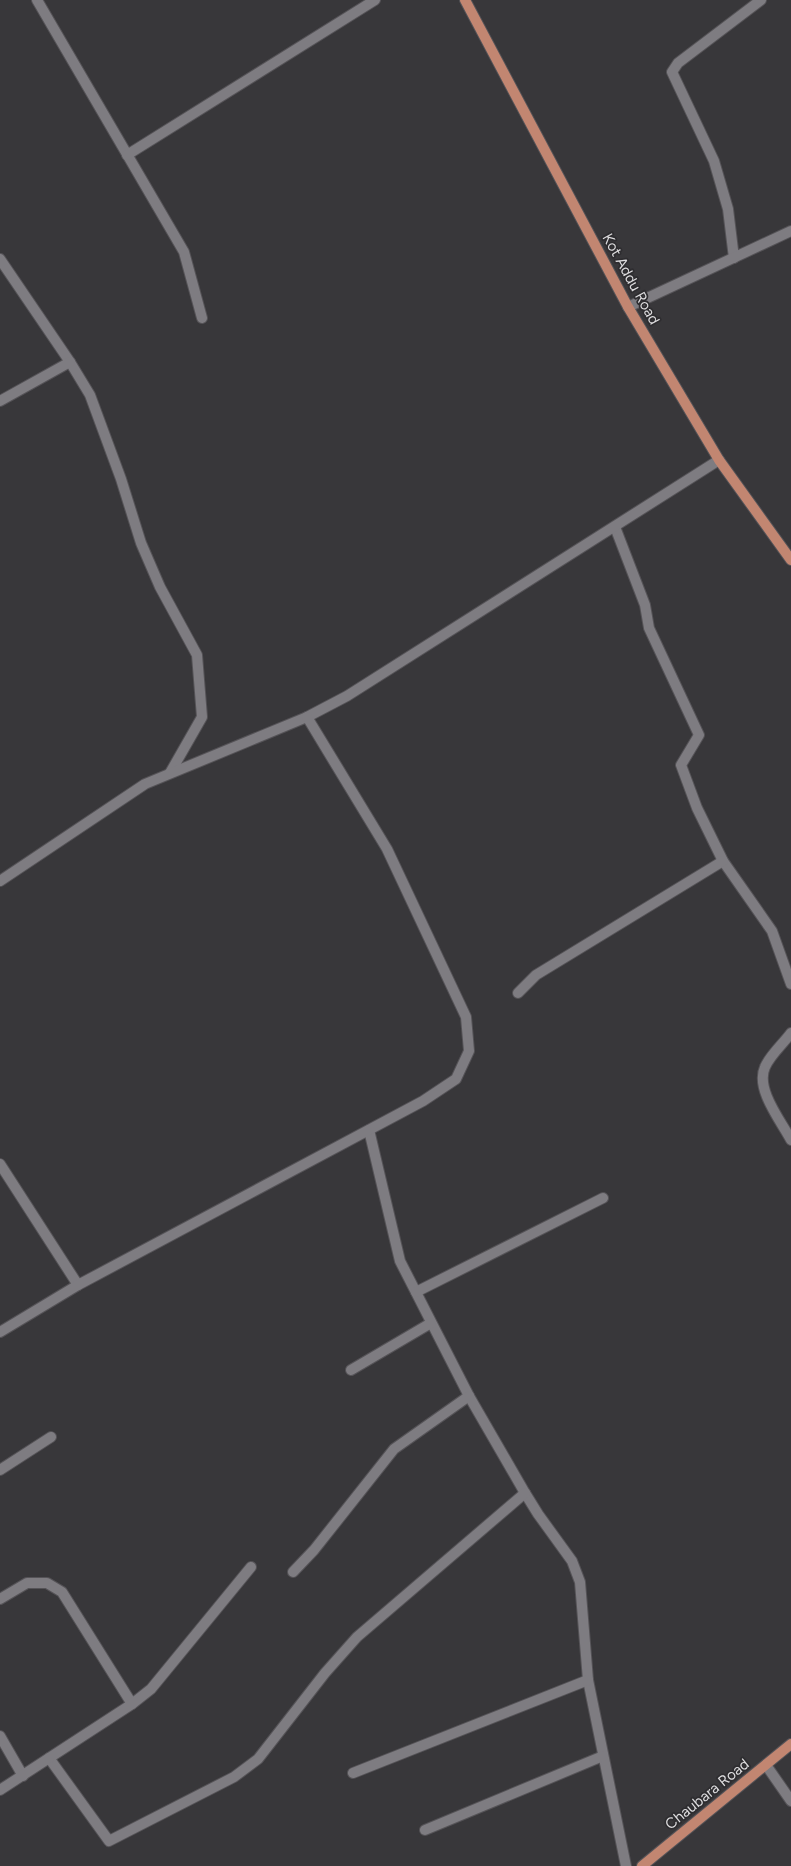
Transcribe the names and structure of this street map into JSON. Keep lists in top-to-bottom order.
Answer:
{
  "streets": {
    "main road": ["Kot Addu Road", "Chaubara Road"]
  }
}
